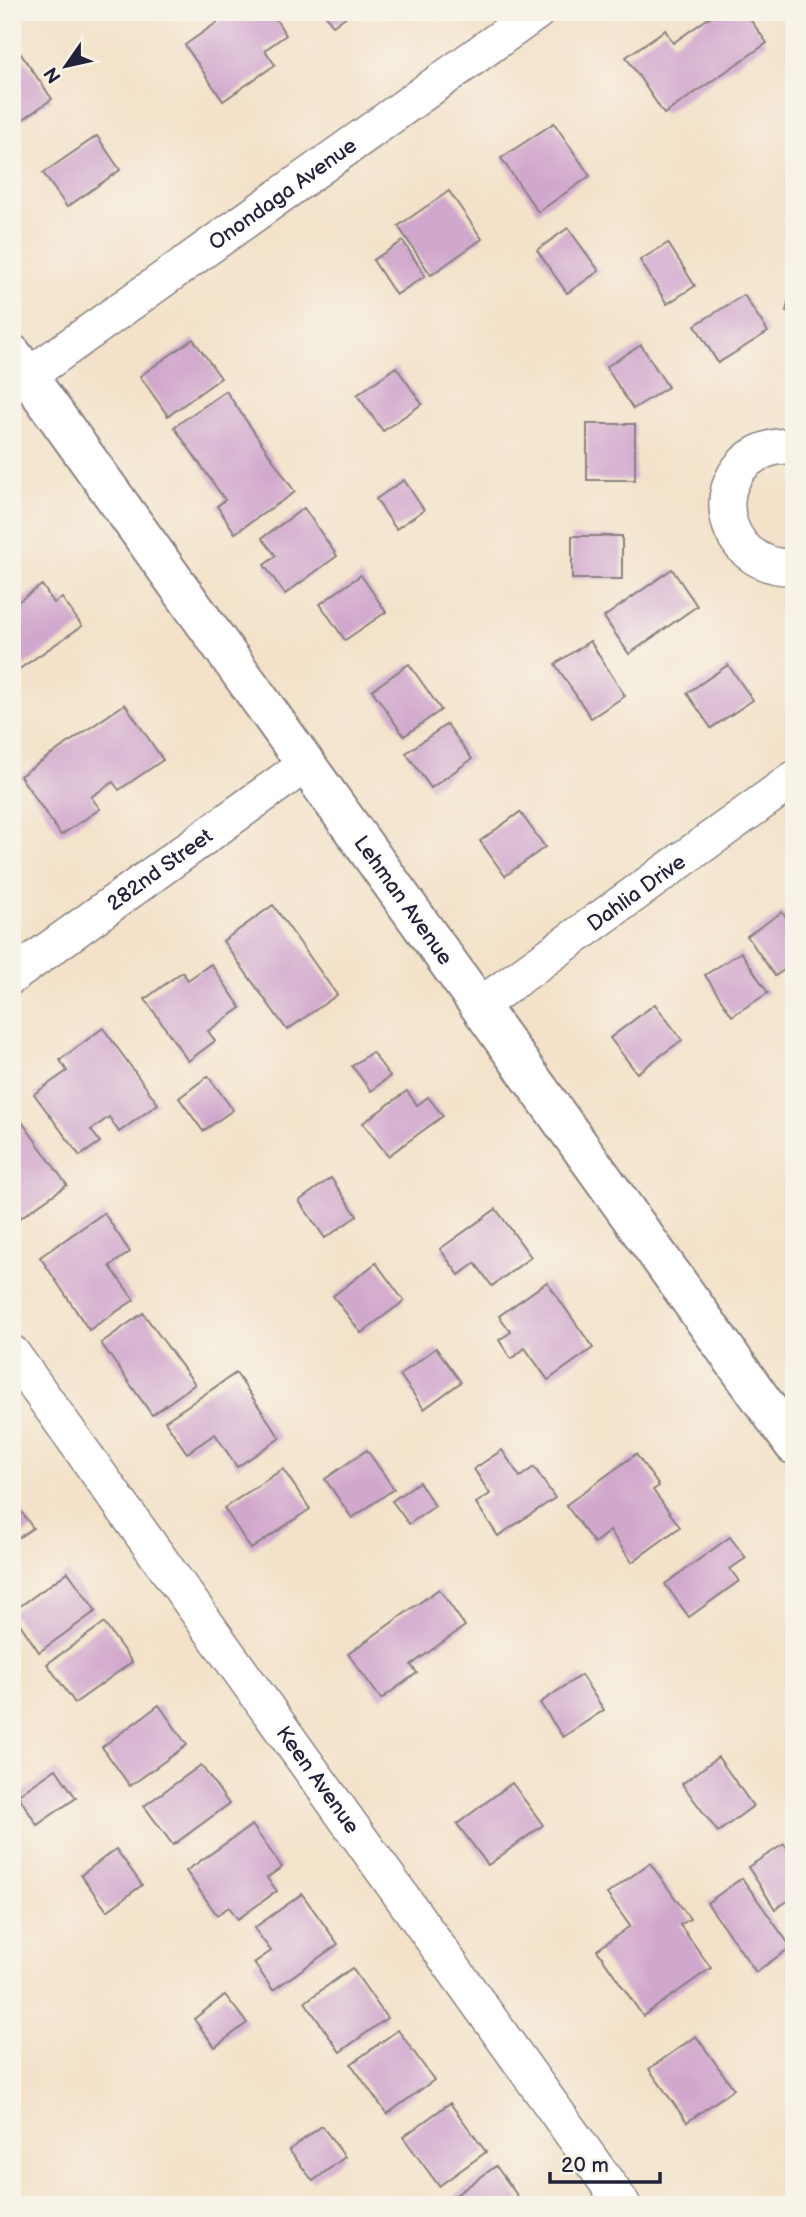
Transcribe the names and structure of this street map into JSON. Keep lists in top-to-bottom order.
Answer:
{
  "streets": {
    "street": [
      "Onondaga Avenue",
      "282nd Street",
      "Dahlia Drive",
      "Lehman Avenue",
      "Keen Avenue"
    ]
  },
  "crossings": [
    ["Onondaga Avenue", "Lehman Avenue"],
    ["282nd Street", "Lehman Avenue"],
    ["Dahlia Drive", "Lehman Avenue"]
  ],
  "scale_bar": "20 m",
  "north": "bottom left"
}
